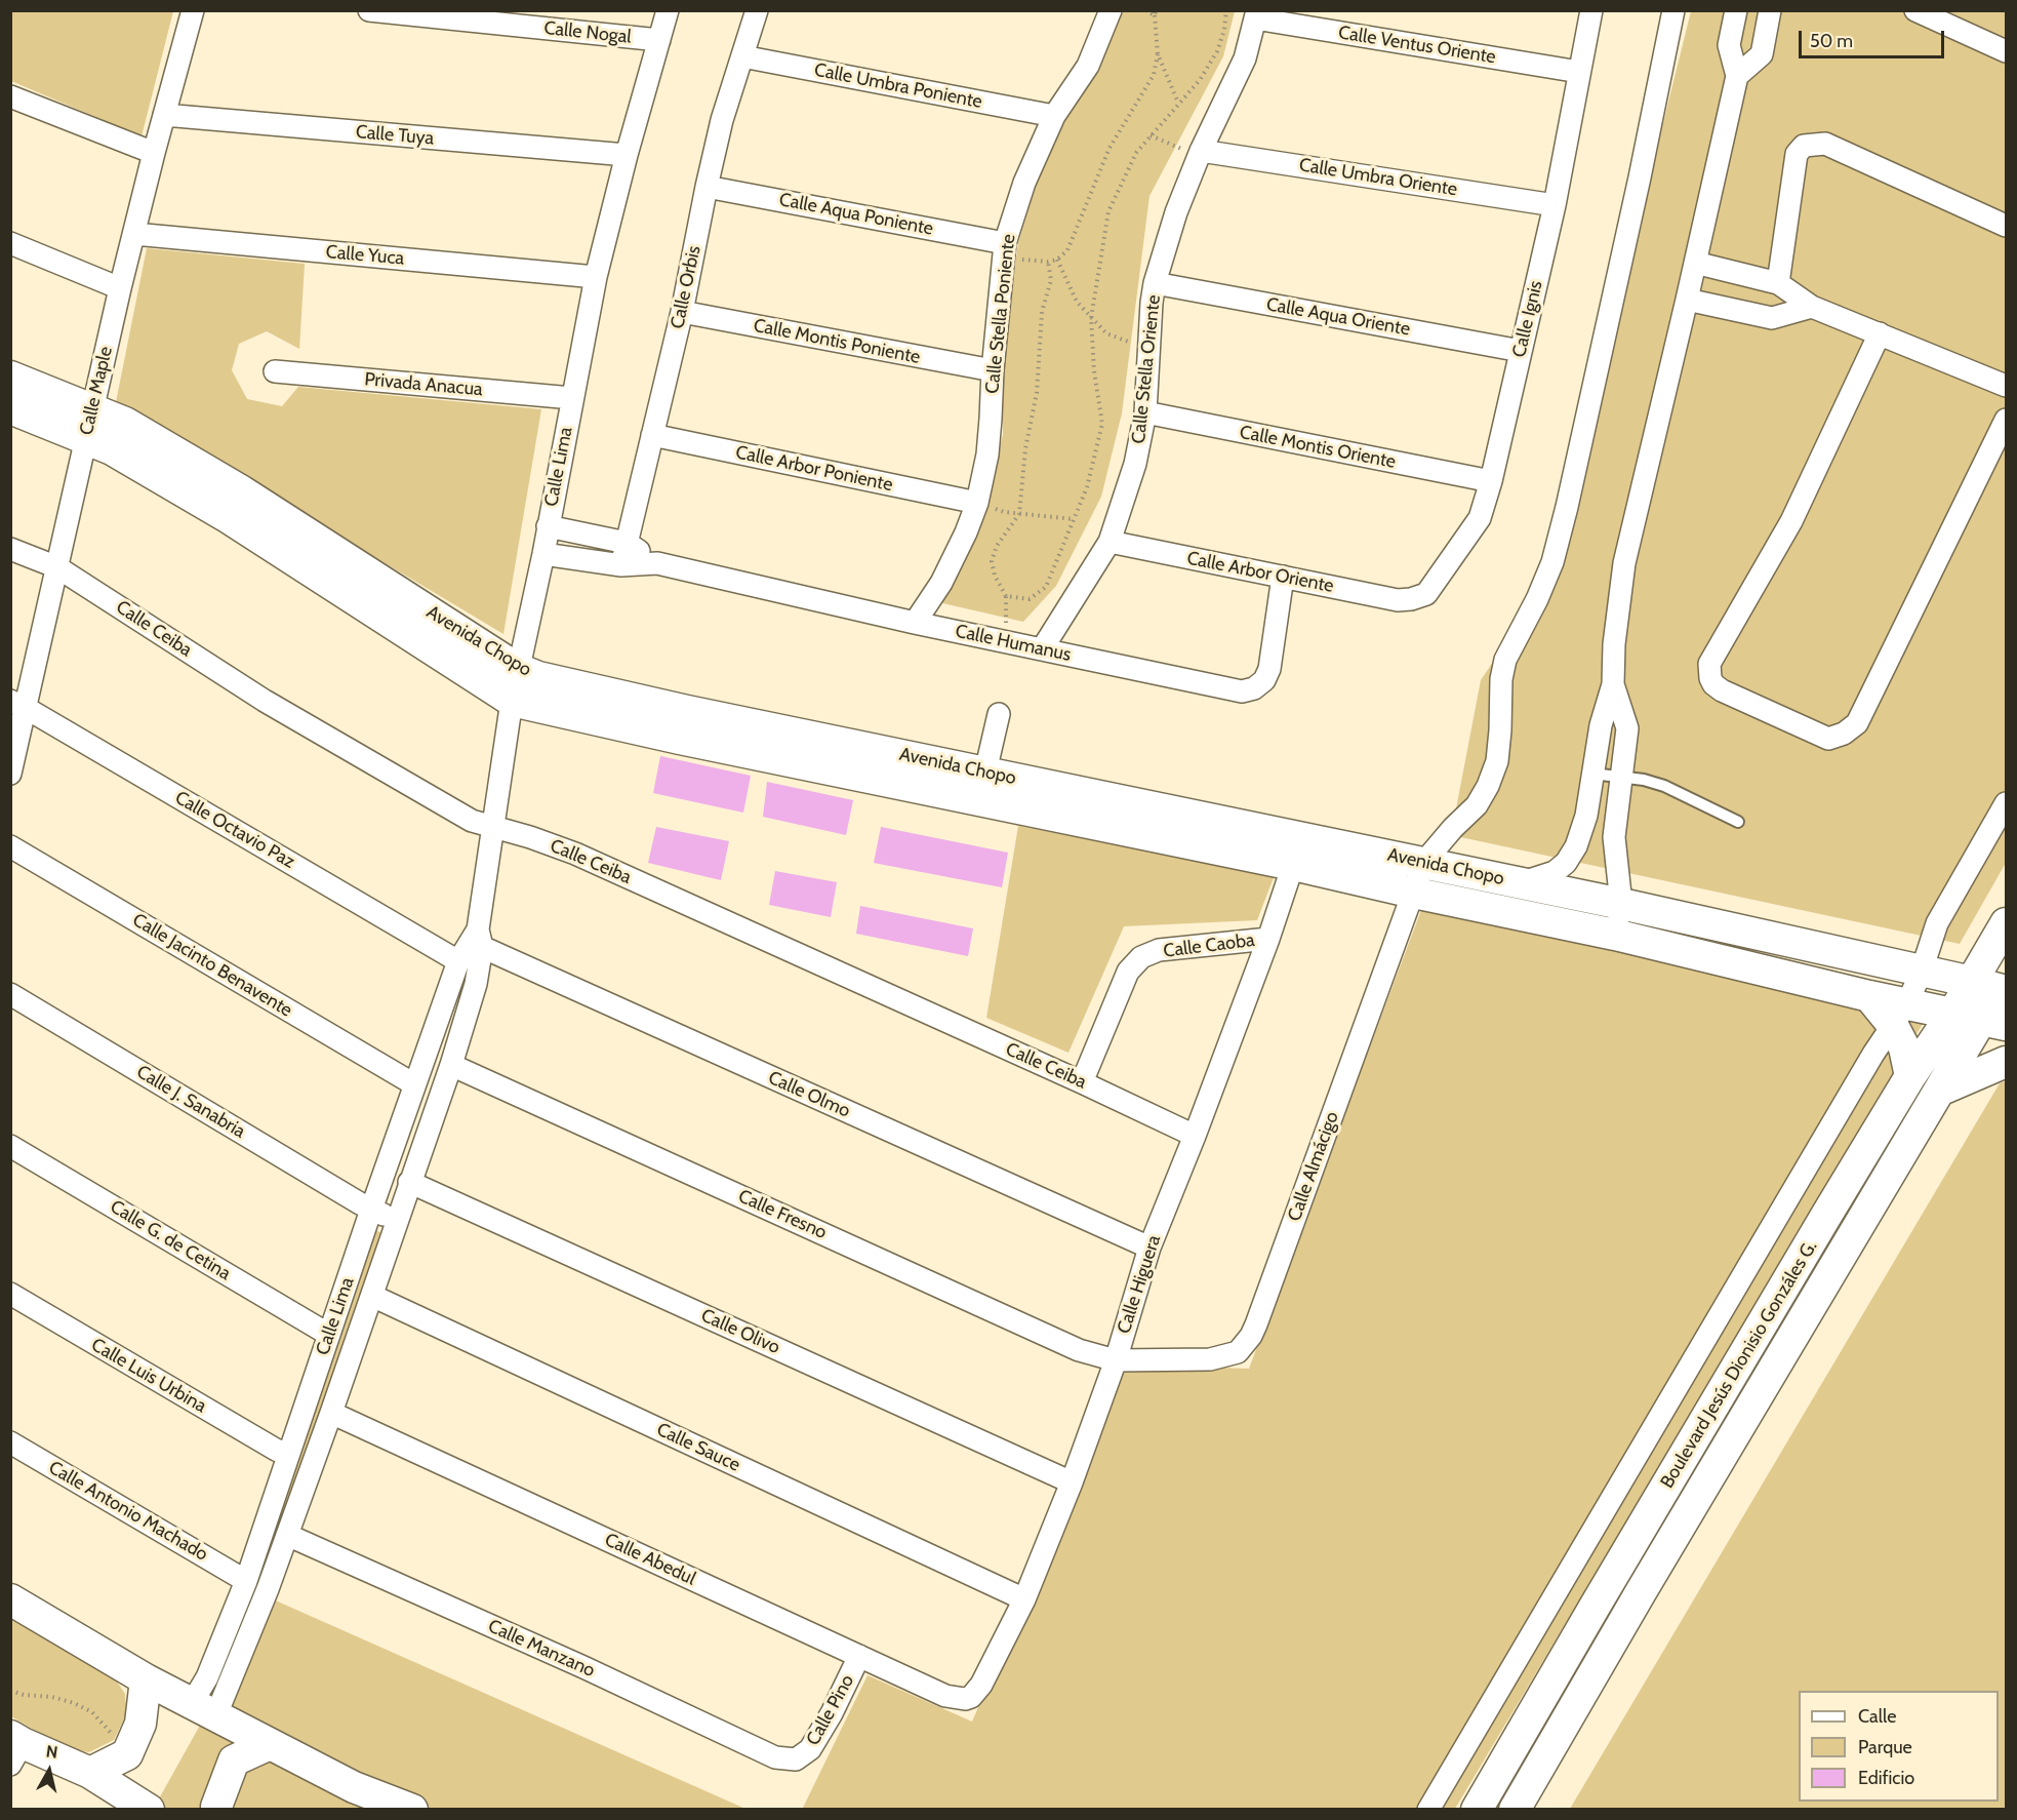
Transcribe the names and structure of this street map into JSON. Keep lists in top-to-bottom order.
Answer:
{
  "streets": {
    "street": [
      "Calle Nogal",
      "Calle Ventus Oriente",
      "Calle Umbra Poniente",
      "Calle Tuya",
      "Calle Umbra Oriente",
      "Calle Aqua Poniente",
      "Calle Yuca",
      "Calle Orbis",
      "Calle Stella Poniente",
      "Calle Aqua Oriente",
      "Calle Ignis",
      "Calle Montis Poniente",
      "Calle Stella Oriente",
      "Privada Anacua",
      "Calle Maple",
      "Calle Montis Oriente",
      "Calle Lima",
      "Calle Arbor Poniente",
      "Calle Arbor Oriente",
      "Calle Ceiba",
      "Avenida Chopo",
      "Calle Humanus",
      "Calle Octavio Paz",
      "Calle Caoba",
      "Calle Jacinto Benavente",
      "Calle Olmo",
      "Calle J. Sanabria",
      "Calle Almácigo",
      "Calle Fresno",
      "Calle G. de Cetina",
      "Calle Higuera",
      "Calle Olivo",
      "Boulevard Jesús Dionisio Gonzáles G.",
      "Calle Luis Urbina",
      "Calle Sauce",
      "Calle Antonio Machado",
      "Calle Abedul",
      "Calle Manzano",
      "Calle Pino"
    ]
  },
  "crossings": [
    ["Calle Nogal", "Calle Lima"],
    ["Calle Ventus Oriente", "Calle Ignis"],
    ["Calle Ventus Oriente", "Calle Stella Oriente"],
    ["Calle Umbra Poniente", "Calle Orbis"],
    ["Calle Umbra Poniente", "Calle Stella Poniente"],
    ["Calle Tuya", "Calle Maple"],
    ["Calle Tuya", "Calle Lima"],
    ["Calle Umbra Oriente", "Calle Ignis"],
    ["Calle Umbra Oriente", "Calle Stella Oriente"],
    ["Calle Aqua Poniente", "Calle Orbis"],
    ["Calle Aqua Poniente", "Calle Stella Poniente"],
    ["Calle Yuca", "Calle Maple"],
    ["Calle Yuca", "Calle Lima"],
    ["Calle Orbis", "Calle Montis Poniente"],
    ["Calle Orbis", "Calle Arbor Poniente"],
    ["Calle Orbis", "Calle Humanus"],
    ["Calle Stella Poniente", "Calle Montis Poniente"],
    ["Calle Stella Poniente", "Calle Arbor Poniente"],
    ["Calle Stella Poniente", "Calle Humanus"],
    ["Calle Aqua Oriente", "Calle Ignis"],
    ["Calle Aqua Oriente", "Calle Stella Oriente"],
    ["Calle Ignis", "Calle Montis Oriente"],
    ["Calle Ignis", "Calle Arbor Oriente"],
    ["Calle Stella Oriente", "Calle Montis Oriente"],
    ["Calle Stella Oriente", "Calle Arbor Oriente"],
    ["Calle Stella Oriente", "Calle Humanus"],
    ["Privada Anacua", "Calle Lima"],
    ["Calle Maple", "Calle Ceiba"],
    ["Calle Maple", "Avenida Chopo"],
    ["Calle Maple", "Calle Octavio Paz"],
    ["Calle Lima", "Calle Ceiba"],
    ["Calle Lima", "Avenida Chopo"],
    ["Calle Lima", "Calle Humanus"],
    ["Calle Lima", "Calle Octavio Paz"],
    ["Calle Lima", "Calle Jacinto Benavente"],
    ["Calle Lima", "Calle Olmo"],
    ["Calle Lima", "Calle J. Sanabria"],
    ["Calle Lima", "Calle Fresno"],
    ["Calle Lima", "Calle G. de Cetina"],
    ["Calle Lima", "Calle Olivo"],
    ["Calle Lima", "Calle Luis Urbina"],
    ["Calle Lima", "Calle Sauce"],
    ["Calle Lima", "Calle Antonio Machado"],
    ["Calle Lima", "Calle Abedul"],
    ["Calle Lima", "Calle Manzano"],
    ["Calle Arbor Oriente", "Calle Humanus"],
    ["Calle Ceiba", "Calle Caoba"],
    ["Calle Ceiba", "Calle Higuera"],
    ["Avenida Chopo", "Calle Almácigo"],
    ["Avenida Chopo", "Calle Higuera"],
    ["Avenida Chopo", "Boulevard Jesús Dionisio Gonzáles G."],
    ["Calle Octavio Paz", "Calle Olmo"],
    ["Calle Caoba", "Calle Higuera"],
    ["Calle Olmo", "Calle Higuera"],
    ["Calle Almácigo", "Calle Fresno"],
    ["Calle Almácigo", "Calle Higuera"],
    ["Calle Fresno", "Calle Higuera"],
    ["Calle Higuera", "Calle Olivo"],
    ["Calle Higuera", "Calle Sauce"],
    ["Calle Higuera", "Calle Abedul"],
    ["Calle Abedul", "Calle Pino"],
    ["Calle Manzano", "Calle Pino"]
  ],
  "legend": ["Calle", "Parque", "Edificio"],
  "scale_bar": "50 m",
  "north": "top"
}
